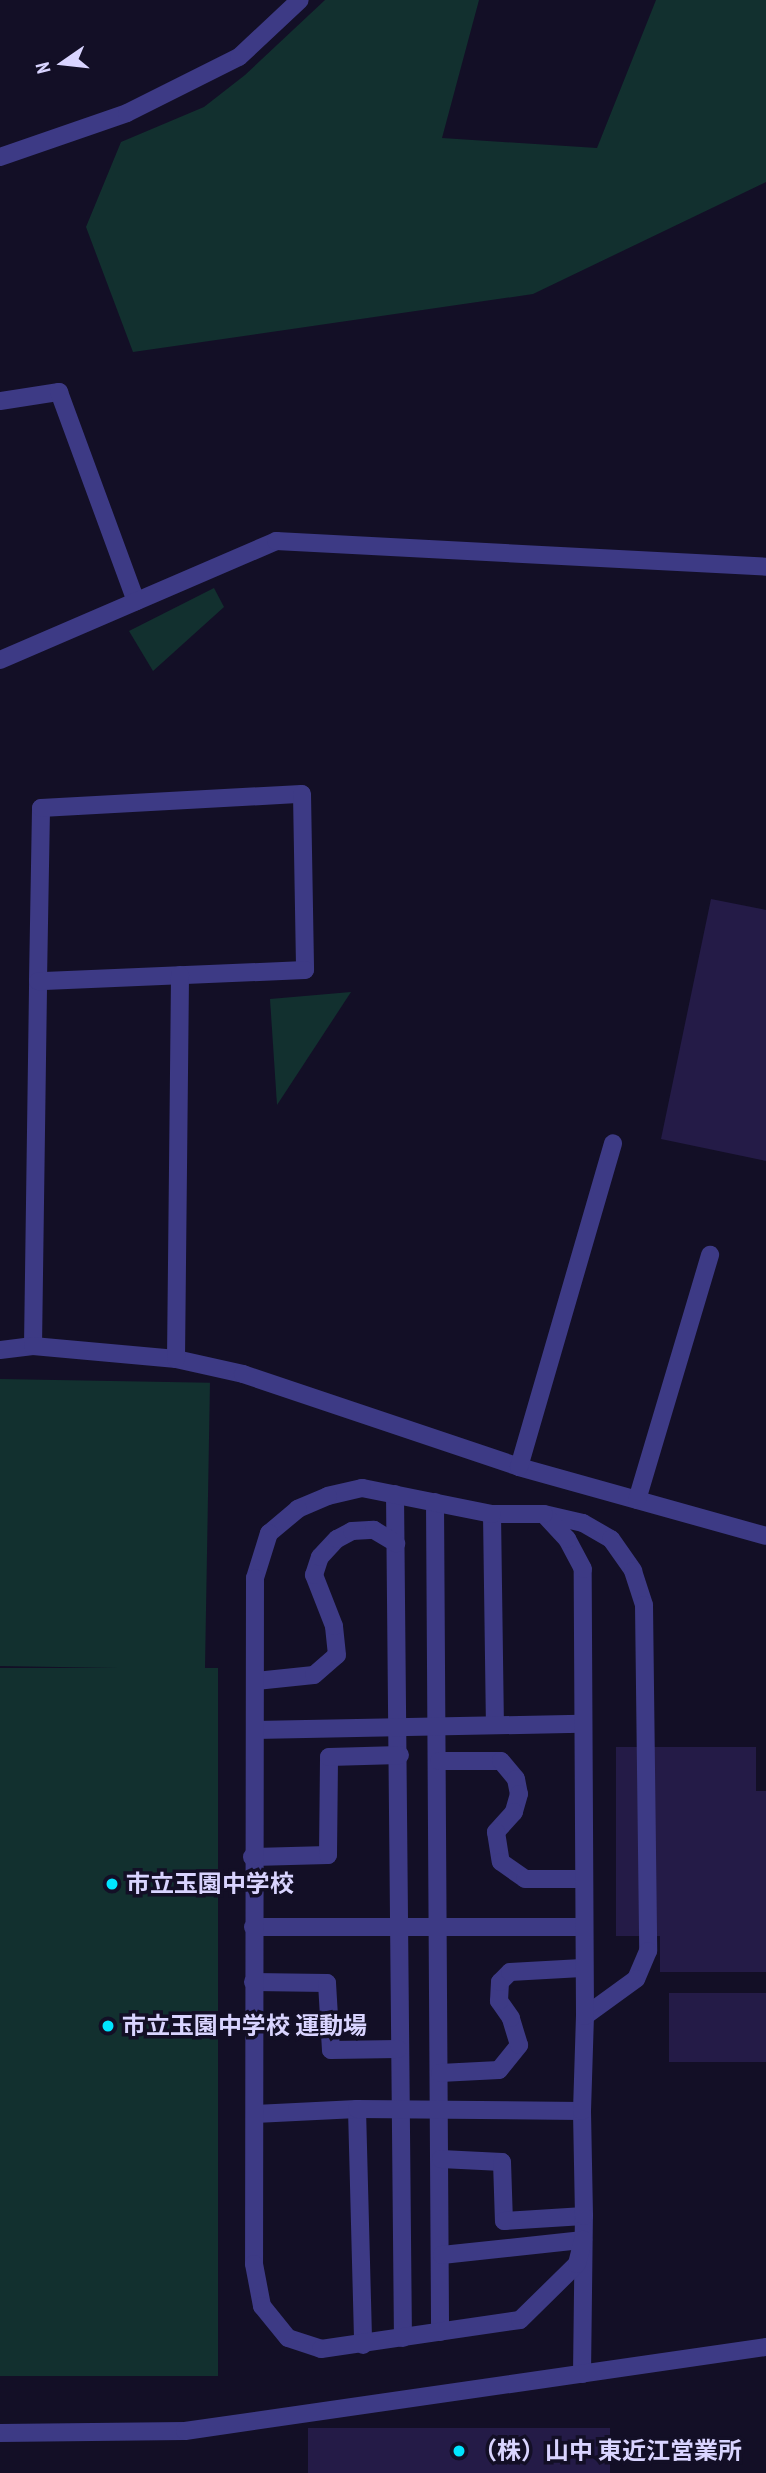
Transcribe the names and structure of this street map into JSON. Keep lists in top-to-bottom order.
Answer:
{
  "places": ["市立玉園中学校", "市立玉園中学校 運動場", "（株）山中 東近江営業所"],
  "north": "left"
}
